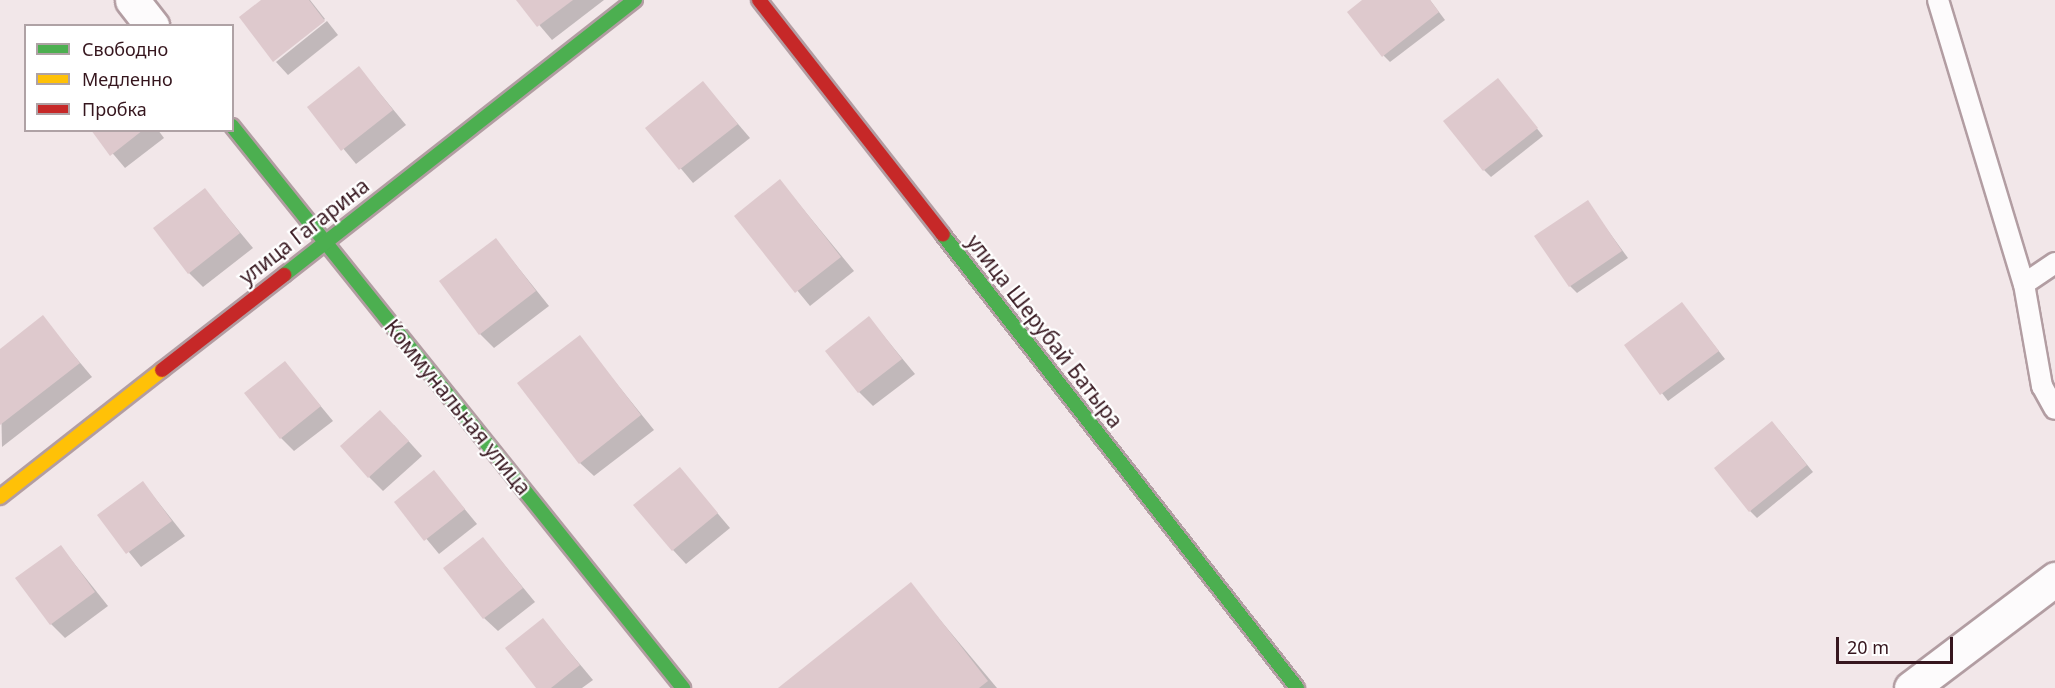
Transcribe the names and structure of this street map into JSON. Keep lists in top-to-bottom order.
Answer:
{
  "streets": {
    "street": ["улица Гагарина", "улица Шерубай Батыра", "Коммунальная улица"]
  },
  "crossings": [
    ["улица Гагарина", "Коммунальная улица"]
  ],
  "legend": ["Свободно", "Медленно", "Пробка"],
  "scale_bar": "20 m"
}
